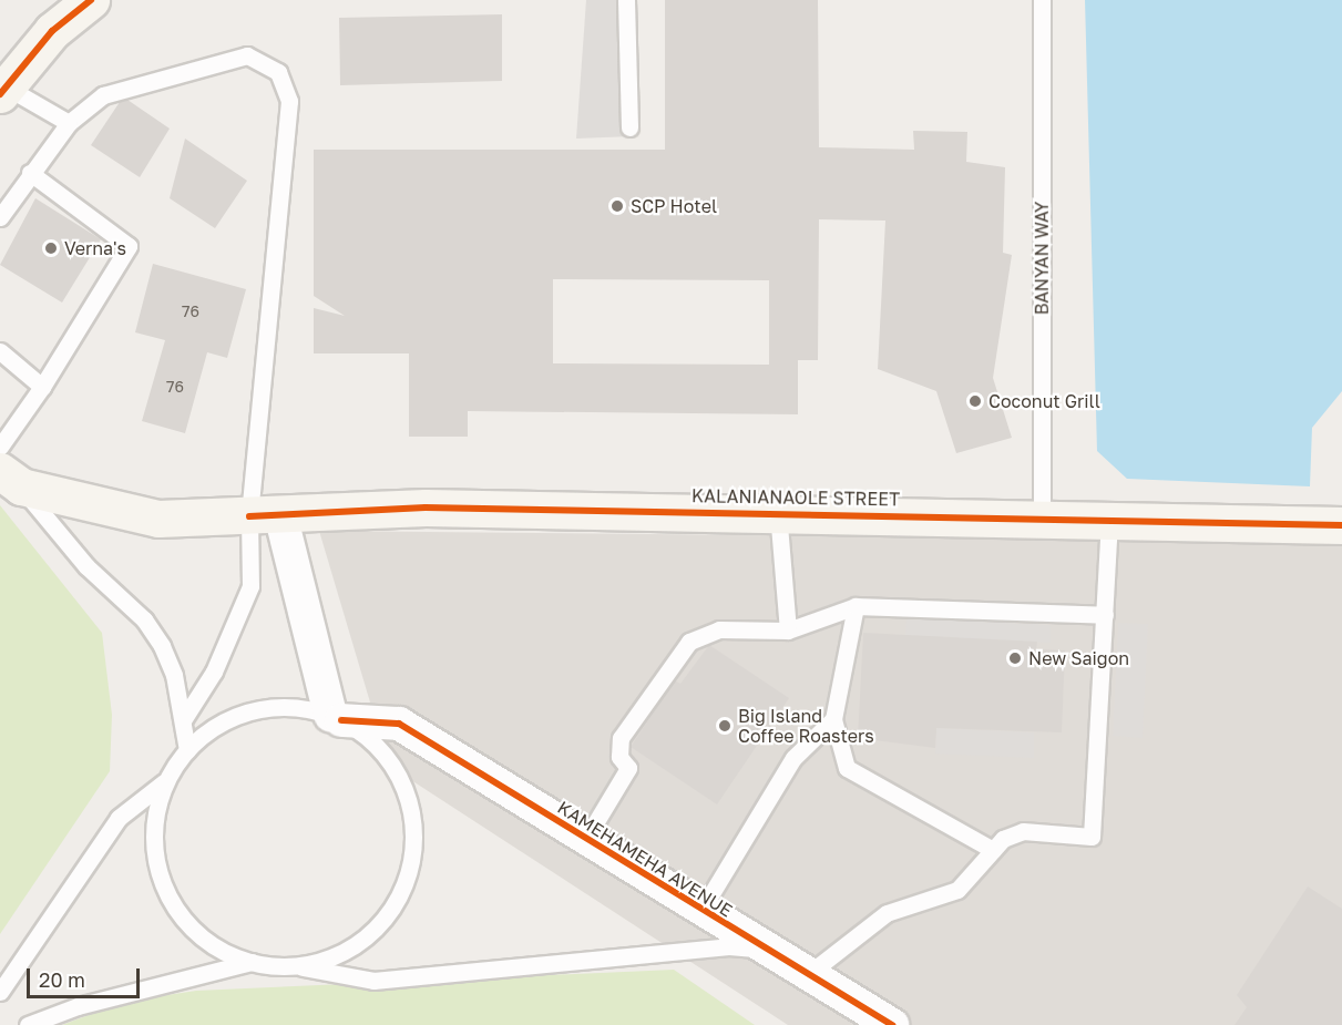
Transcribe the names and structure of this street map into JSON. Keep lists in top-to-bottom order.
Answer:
{
  "streets": {
    "main road": ["KALANIANAOLE STREET"],
    "street": ["KAMEHAMEHA AVENUE"],
    "lane": ["BANYAN WAY"]
  },
  "crossings": [
    ["BANYAN WAY", "KALANIANAOLE STREET"]
  ],
  "places": [
    "SCP Hotel",
    "Verna's",
    "Coconut Grill",
    "New Saigon",
    "Big Island Coffee Roasters"
  ],
  "house_numbers": ["76", "76"],
  "scale_bar": "20 m"
}
